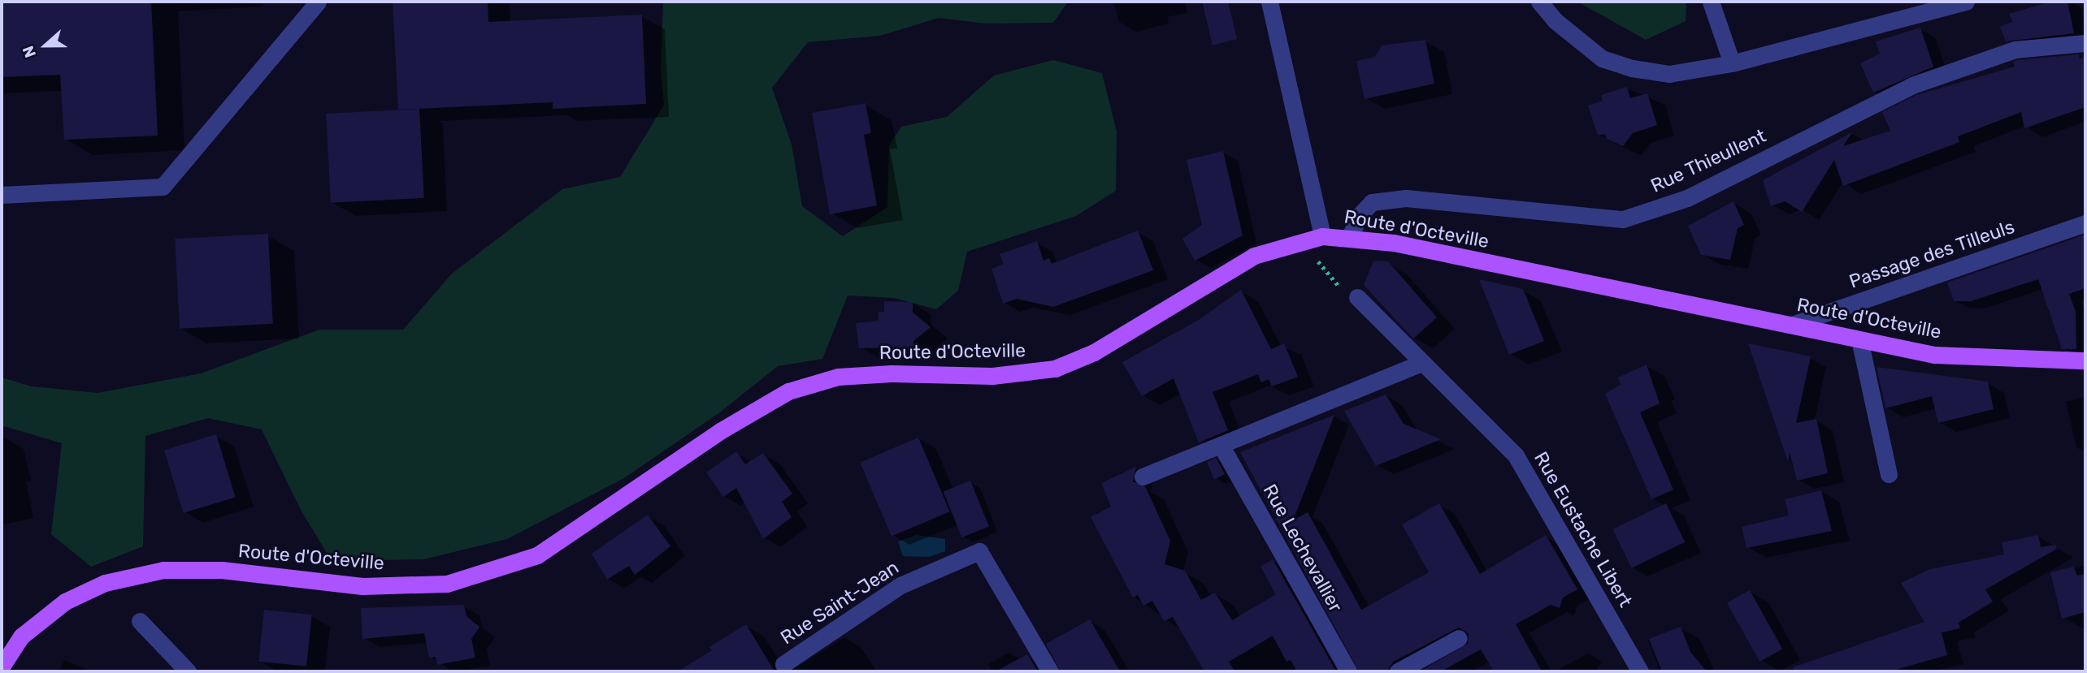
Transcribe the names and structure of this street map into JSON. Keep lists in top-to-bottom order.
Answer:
{
  "streets": {
    "main road": ["Route d'Octeville"],
    "street": [
      "Rue Thieullent",
      "Passage des Tilleuls",
      "Rue Eustache Libert",
      "Rue Lechevallier",
      "Rue Saint-Jean"
    ]
  },
  "crossings": [
    ["Rue Thieullent", "Route d'Octeville"],
    ["Route d'Octeville", "Passage des Tilleuls"]
  ],
  "north": "left"
}
